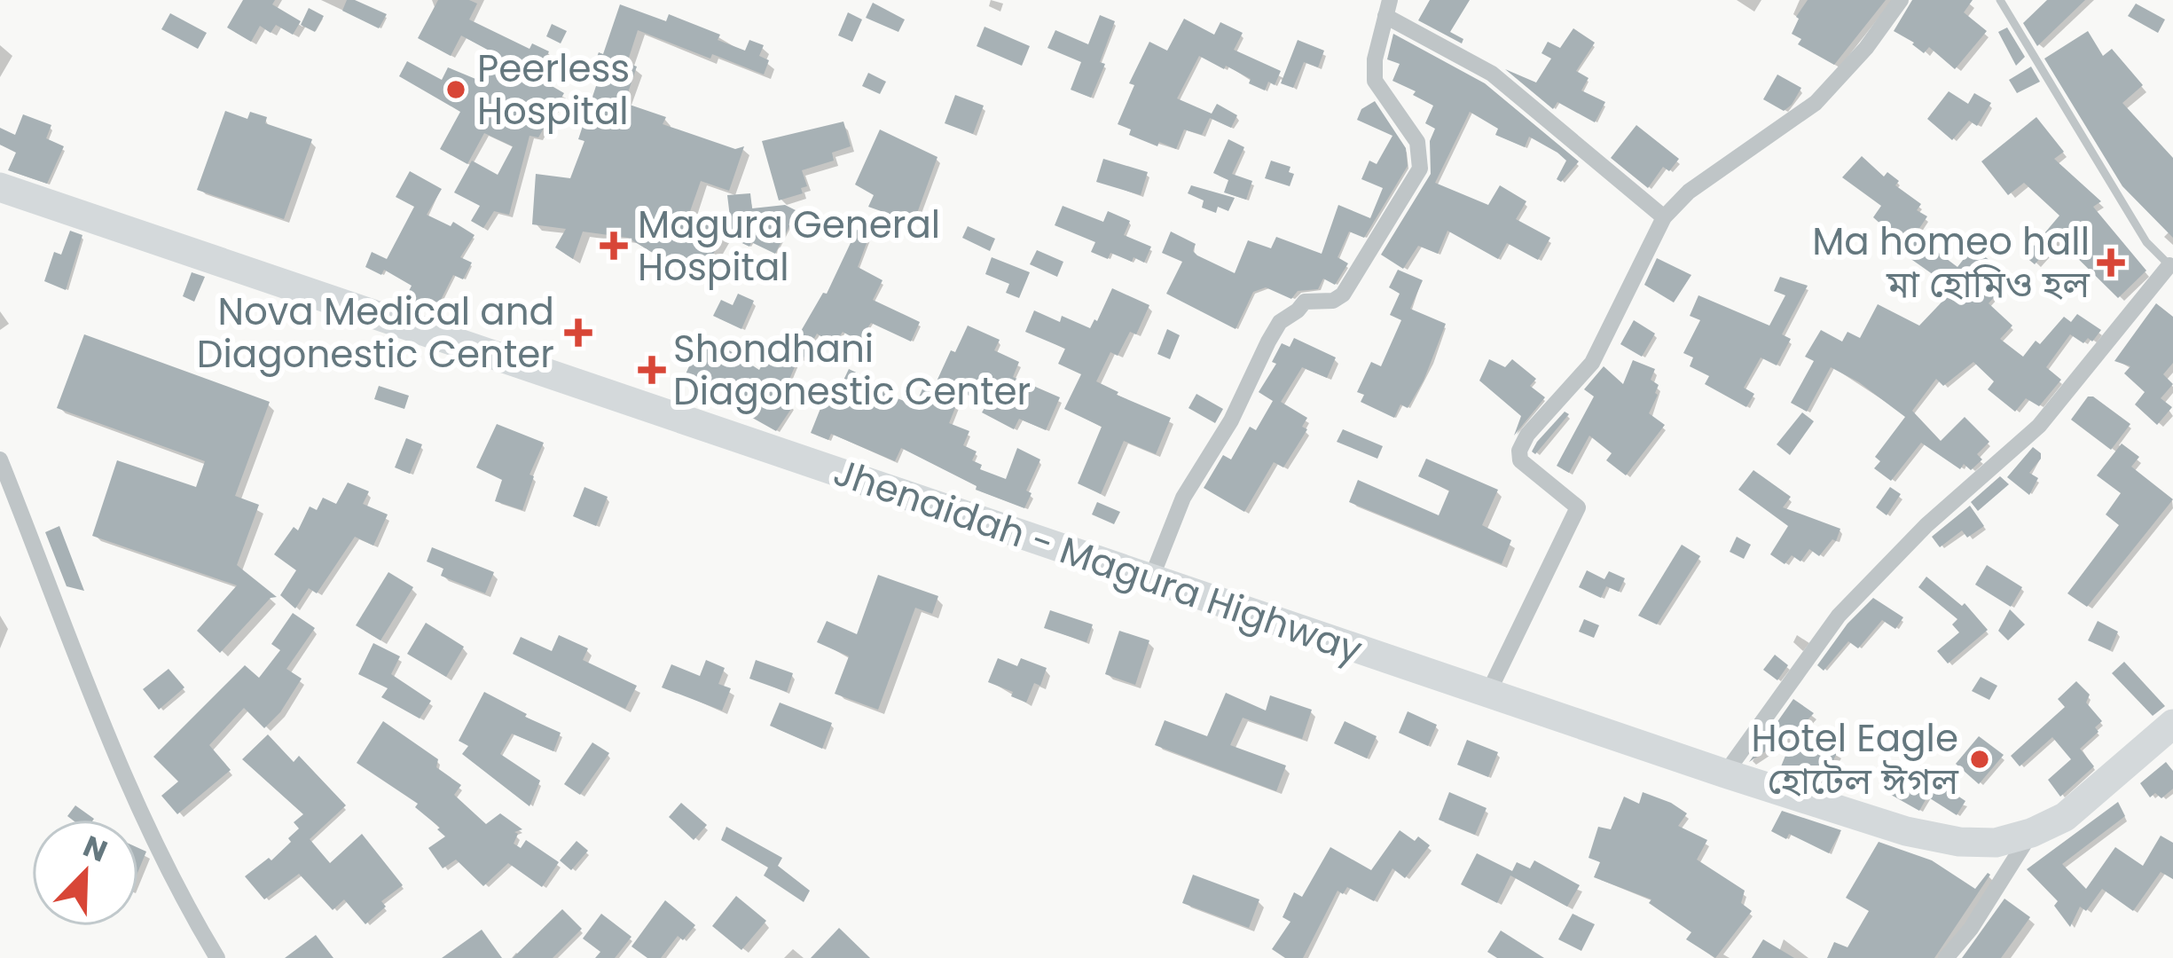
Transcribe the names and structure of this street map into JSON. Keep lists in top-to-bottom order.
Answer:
{
  "streets": {
    "highway": ["Jhenaidah - Magura Highway"]
  },
  "places": {
    "other": ["Peerless Hospital", "Hotel Eagle হোটেল ঈগল"],
    "health": [
      "Magura General Hospital",
      "Ma homeo hall মা হোমিও হল",
      "Nova Medical and Diagonestic Center",
      "Shondhani Diagonestic Center"
    ]
  },
  "north": "top right"
}
